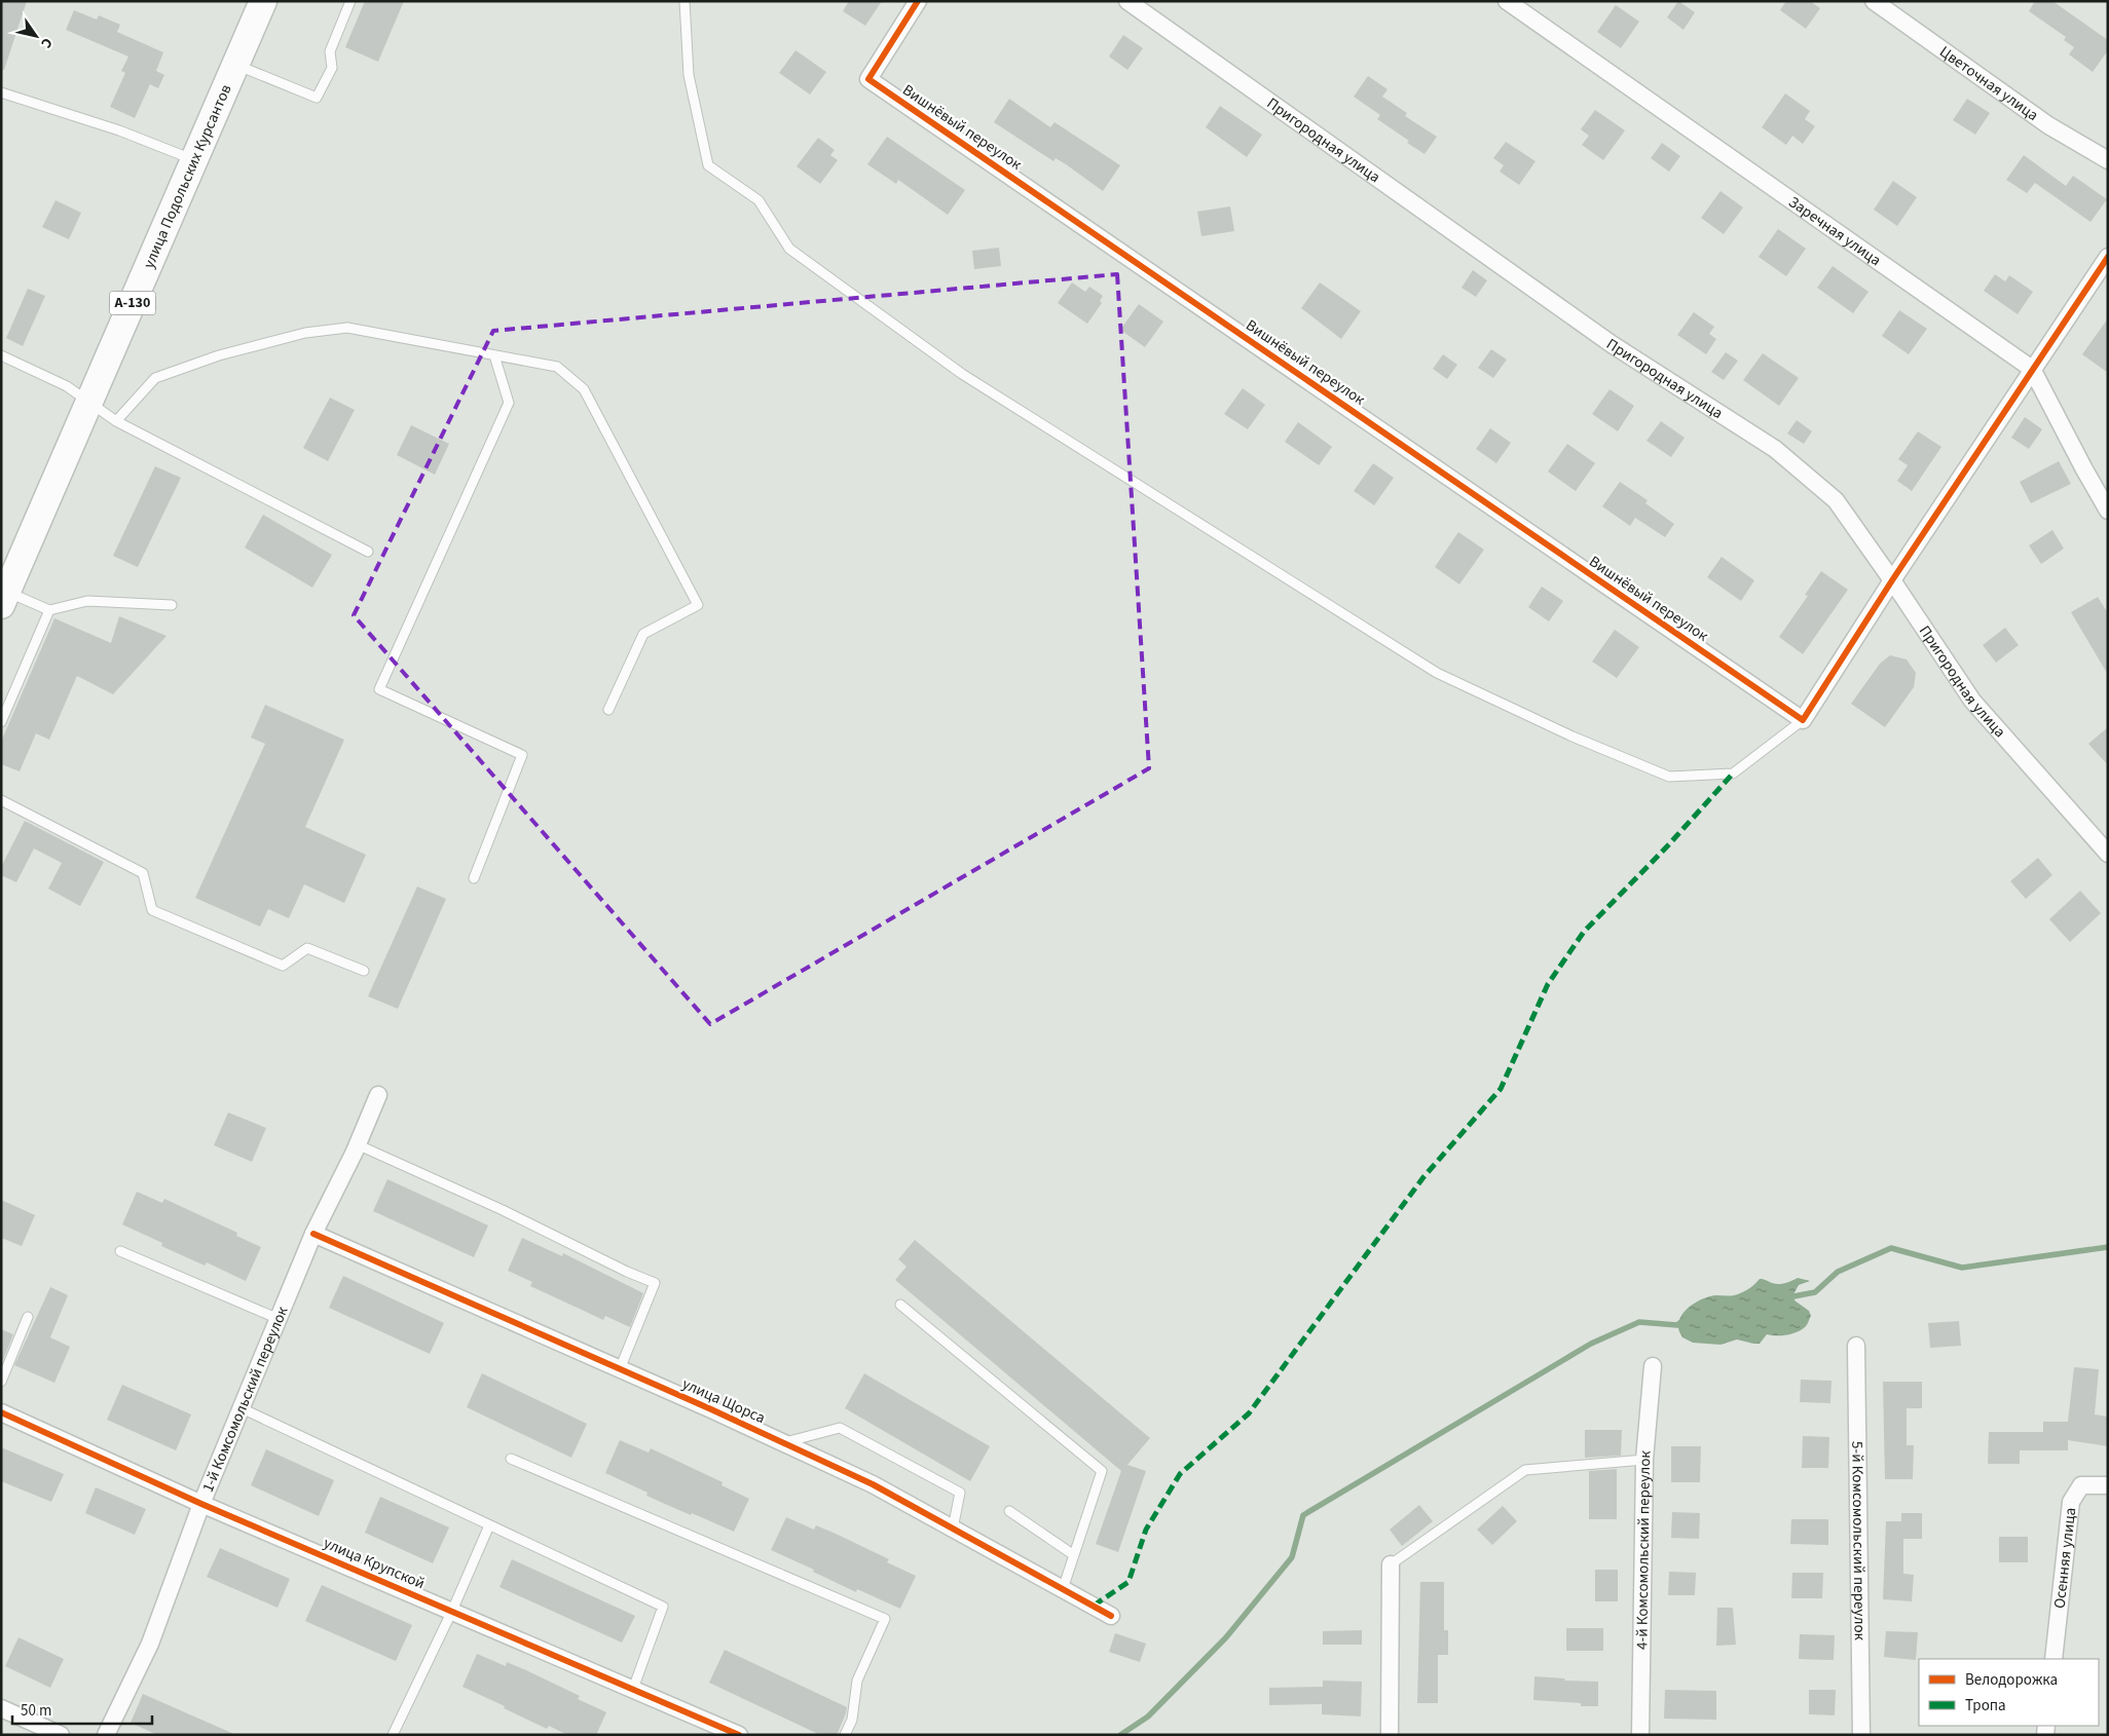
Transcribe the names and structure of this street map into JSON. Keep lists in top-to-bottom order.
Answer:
{
  "streets": {
    "main road": ["улица Подольских Курсантов", "А-130"],
    "street": [
      "Цветочная улица",
      "Вишнёвый переулок",
      "Пригородная улица",
      "Заречная улица",
      "1-й Комсомольский переулок",
      "улица Щорса",
      "5-й Комсомольский переулок",
      "4-й Комсомольский переулок",
      "Осенняя улица",
      "улица Крупской"
    ]
  },
  "crossings": [
    ["1-й Комсомольский переулок", "улица Щорса"],
    ["1-й Комсомольский переулок", "улица Крупской"]
  ],
  "legend": ["Велодорожка", "Тропа"],
  "scale_bar": "50 m",
  "north": "bottom right"
}
